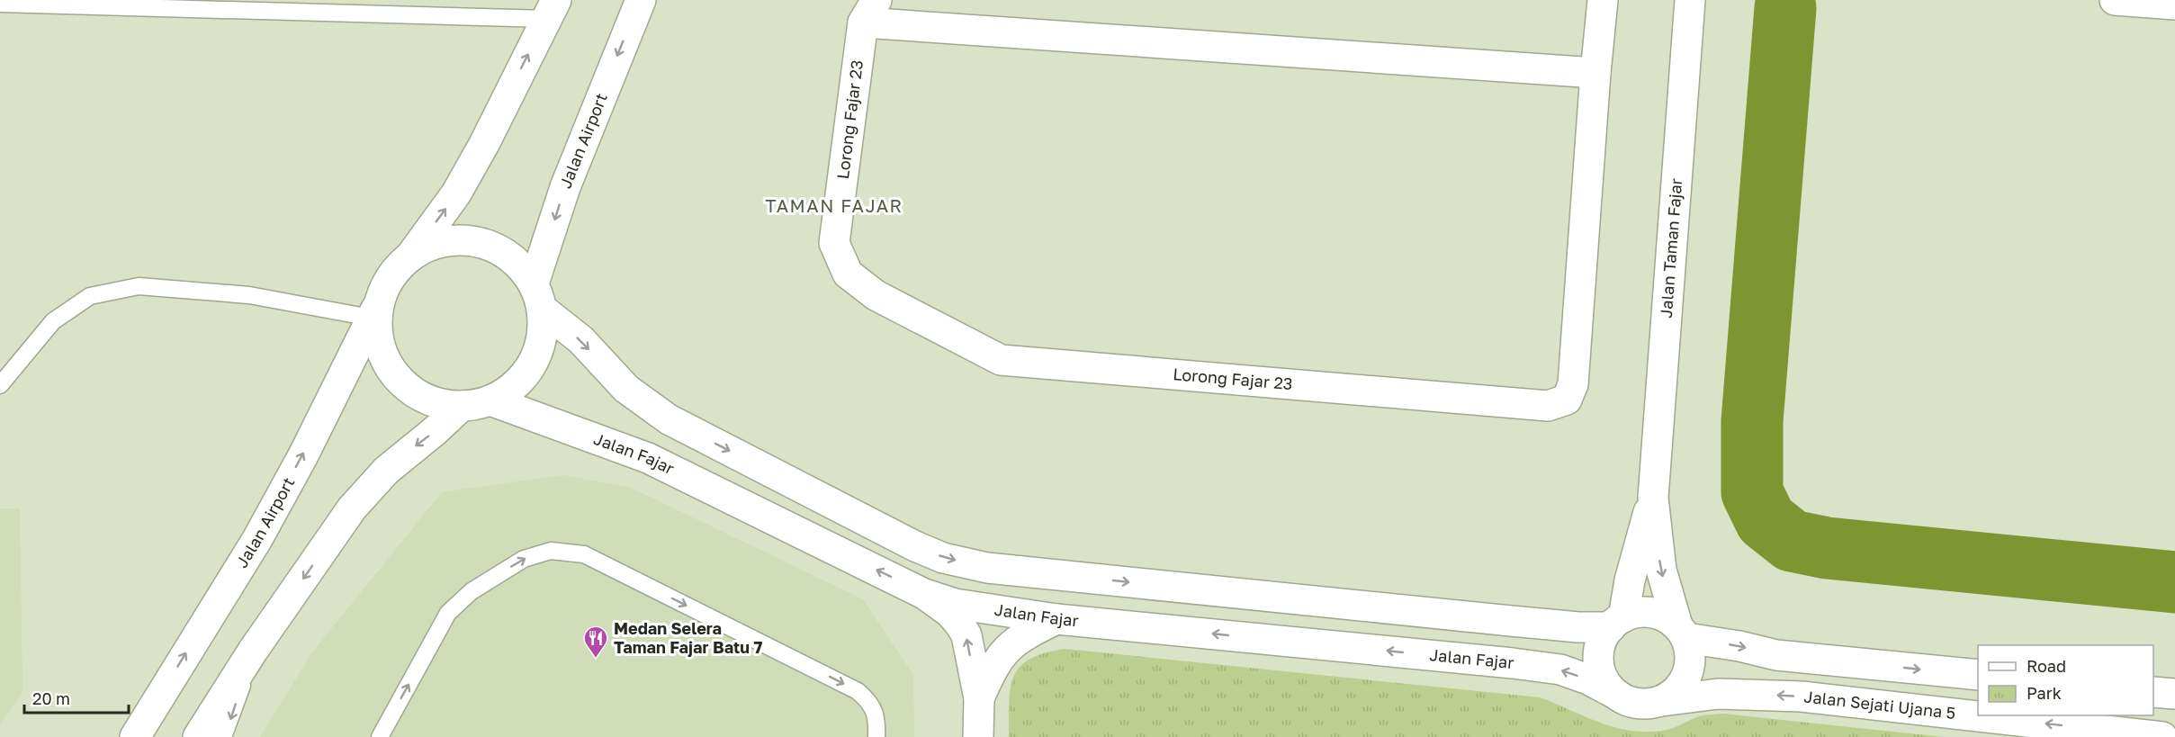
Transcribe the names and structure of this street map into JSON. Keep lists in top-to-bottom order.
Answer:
{
  "streets": {
    "street": [
      "Lorong Fajar 23",
      "Jalan Airport",
      "Jalan Taman Fajar",
      "Jalan Fajar",
      "Jalan Sejati Ujana 5"
    ]
  },
  "crossings": [
    ["Jalan Airport", "Jalan Fajar"],
    ["Jalan Fajar", "Jalan Sejati Ujana 5"]
  ],
  "districts": ["TAMAN FAJAR"],
  "places": {
    "restaurant": ["Medan Selera Taman Fajar Batu 7"]
  },
  "legend": ["Road", "Park"],
  "scale_bar": "20 m"
}
